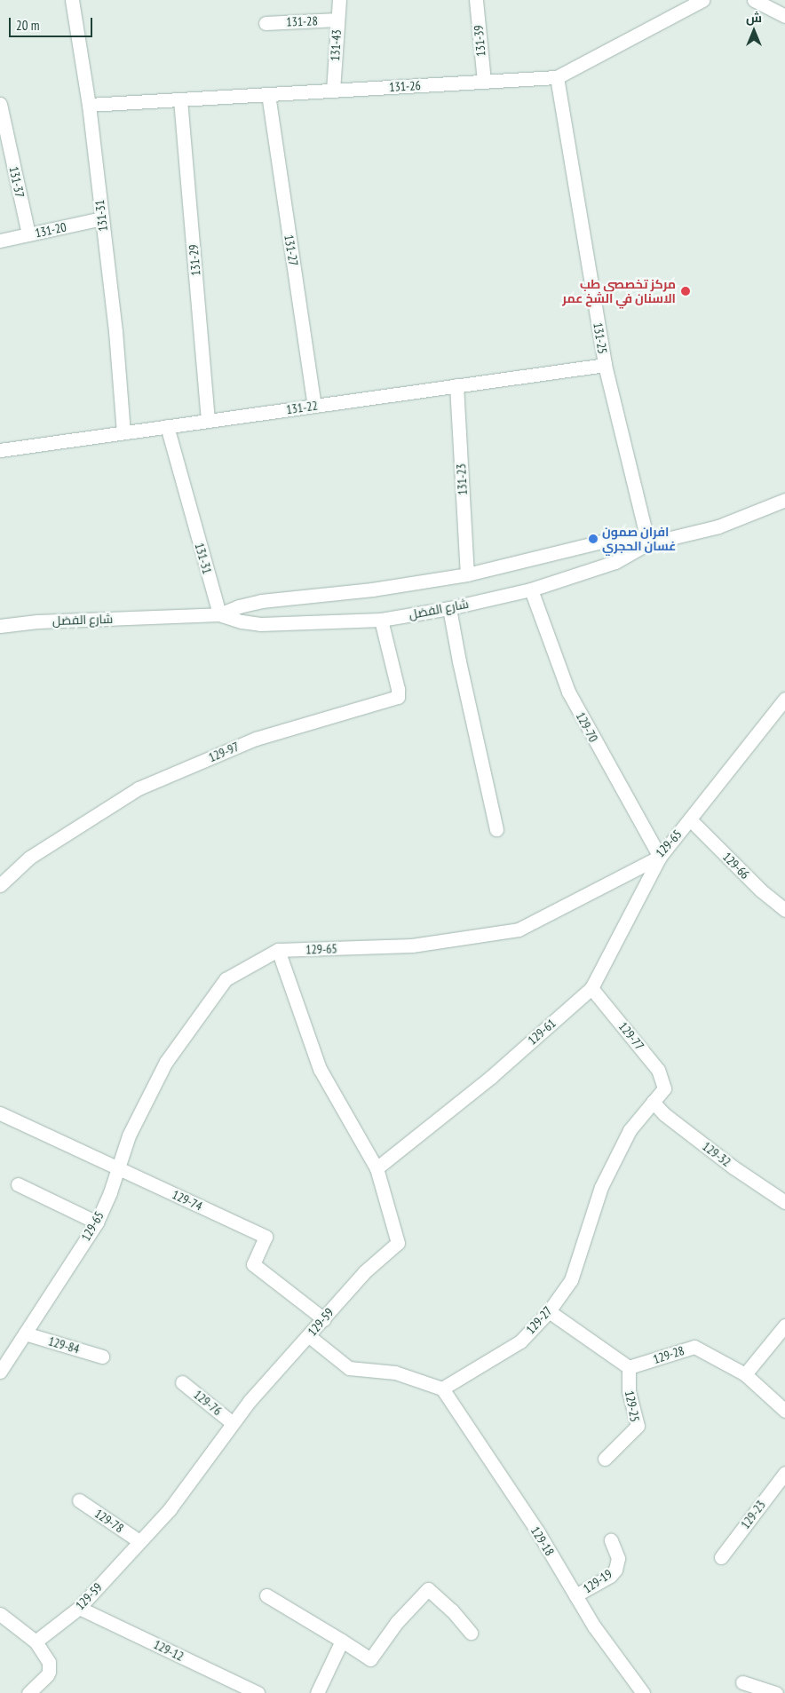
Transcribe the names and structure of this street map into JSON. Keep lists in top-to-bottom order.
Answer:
{
  "streets": {
    "street": [
      "131-28",
      "131-39",
      "131-43",
      "131-26",
      "131-37",
      "131-31",
      "131-20",
      "131-27",
      "131-29",
      "131-25",
      "131-22",
      "131-23",
      "شارع الفضل",
      "129-70",
      "129-97",
      "129-65",
      "129-66",
      "129-61",
      "129-77",
      "129-32",
      "129-74",
      "129-27",
      "129-59",
      "129-84",
      "129-28",
      "129-76",
      "129-25",
      "129-23",
      "129-78",
      "129-18",
      "129-19",
      "129-12"
    ]
  },
  "crossings": [
    ["131-28", "131-43"],
    ["131-39", "131-26"],
    ["131-43", "131-26"],
    ["131-26", "131-31"],
    ["131-26", "131-27"],
    ["131-26", "131-29"],
    ["131-26", "131-25"],
    ["131-37", "131-20"],
    ["131-31", "131-20"],
    ["131-31", "131-22"],
    ["131-31", "شارع الفضل"],
    ["131-27", "131-22"],
    ["131-29", "131-22"],
    ["131-25", "131-22"],
    ["131-25", "شارع الفضل"],
    ["131-22", "131-23"],
    ["131-23", "شارع الفضل"],
    ["شارع الفضل", "129-70"],
    ["شارع الفضل", "129-97"],
    ["129-70", "129-65"],
    ["129-70", "129-61"],
    ["129-65", "129-66"],
    ["129-65", "129-61"],
    ["129-65", "129-74"],
    ["129-65", "129-59"],
    ["129-65", "129-84"],
    ["129-61", "129-77"],
    ["129-61", "129-59"],
    ["129-77", "129-27"],
    ["129-32", "129-27"],
    ["129-74", "129-59"],
    ["129-27", "129-18"],
    ["129-59", "129-76"],
    ["129-59", "129-78"],
    ["129-59", "129-12"],
    ["129-28", "129-25"],
    ["129-18", "129-19"]
  ],
  "places": ["مركز تخصصي طب الاسنان في الشخ عمر", "افران صمون غسان الحجري"],
  "scale_bar": "20 m",
  "north": "top"
}
